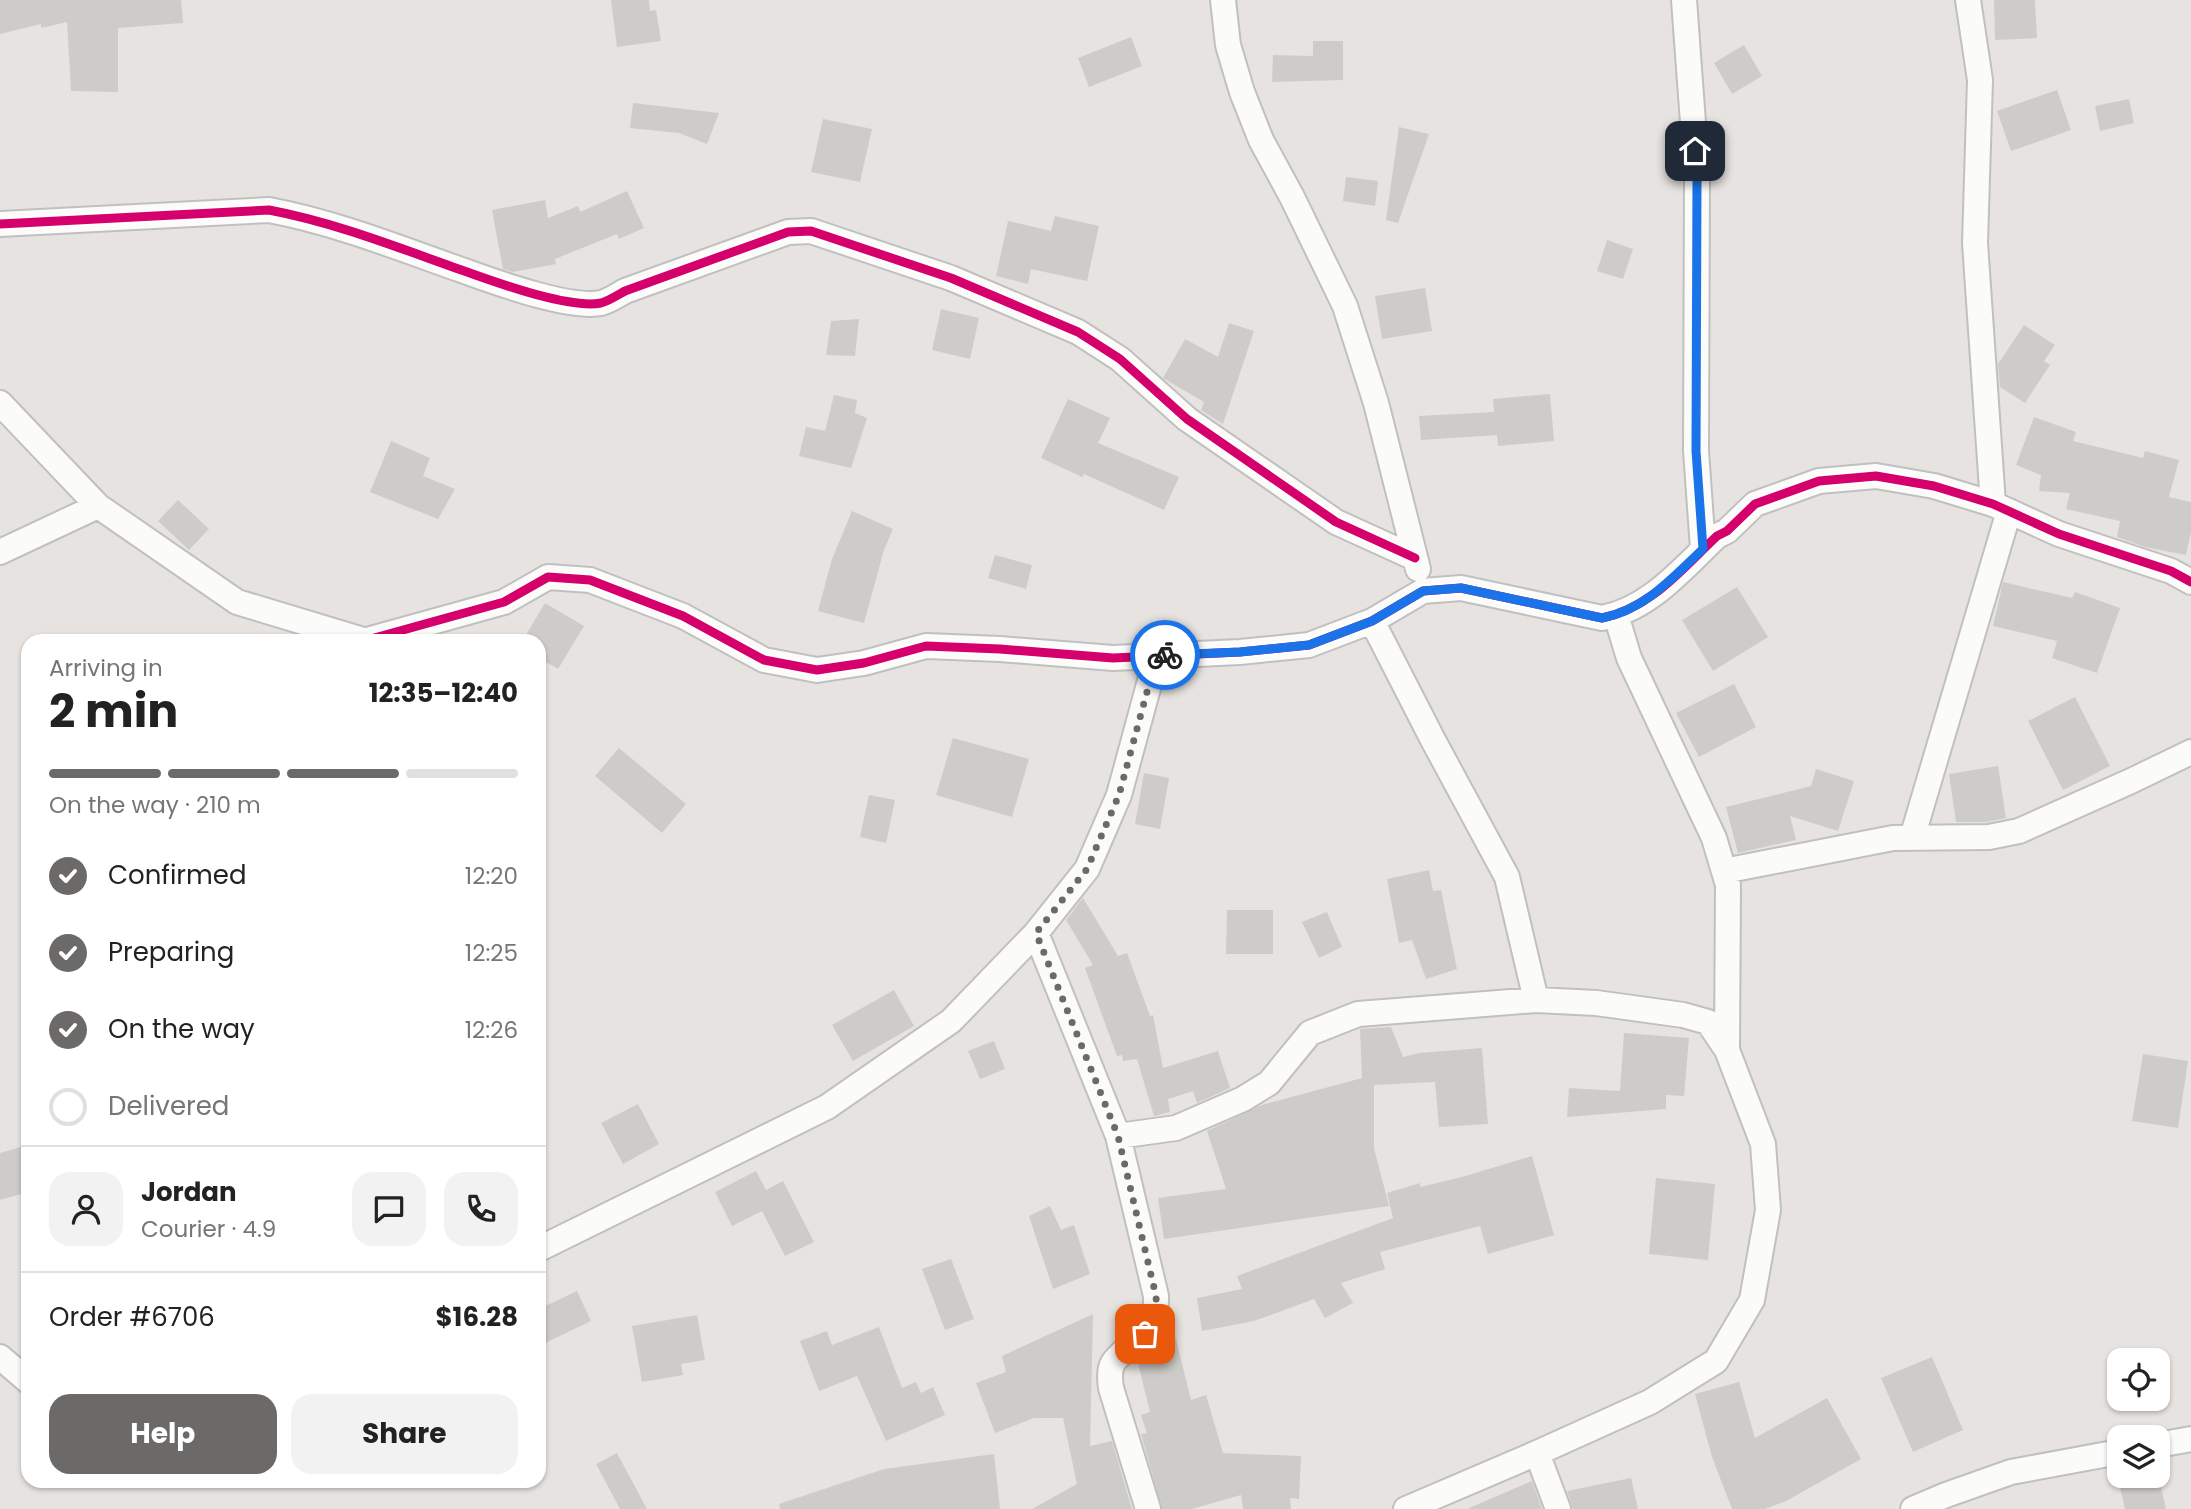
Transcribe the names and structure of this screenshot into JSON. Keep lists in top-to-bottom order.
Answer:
{
  "page": {
    "heading": ["2 min", "Arriving in", "12:35–12:40"],
    "panel": [
      "Jordan",
      "Courier · 4.9",
      "Order #6706",
      "$16.28"
    ],
    "bar": "On the way · 210 m",
    "list": [
      ["Confirmed", "12:20"],
      ["Preparing", "12:25"],
      ["On the way", "12:26"],
      "Delivered"
    ],
    "buttons": ["Help", "Share"]
  }
}
